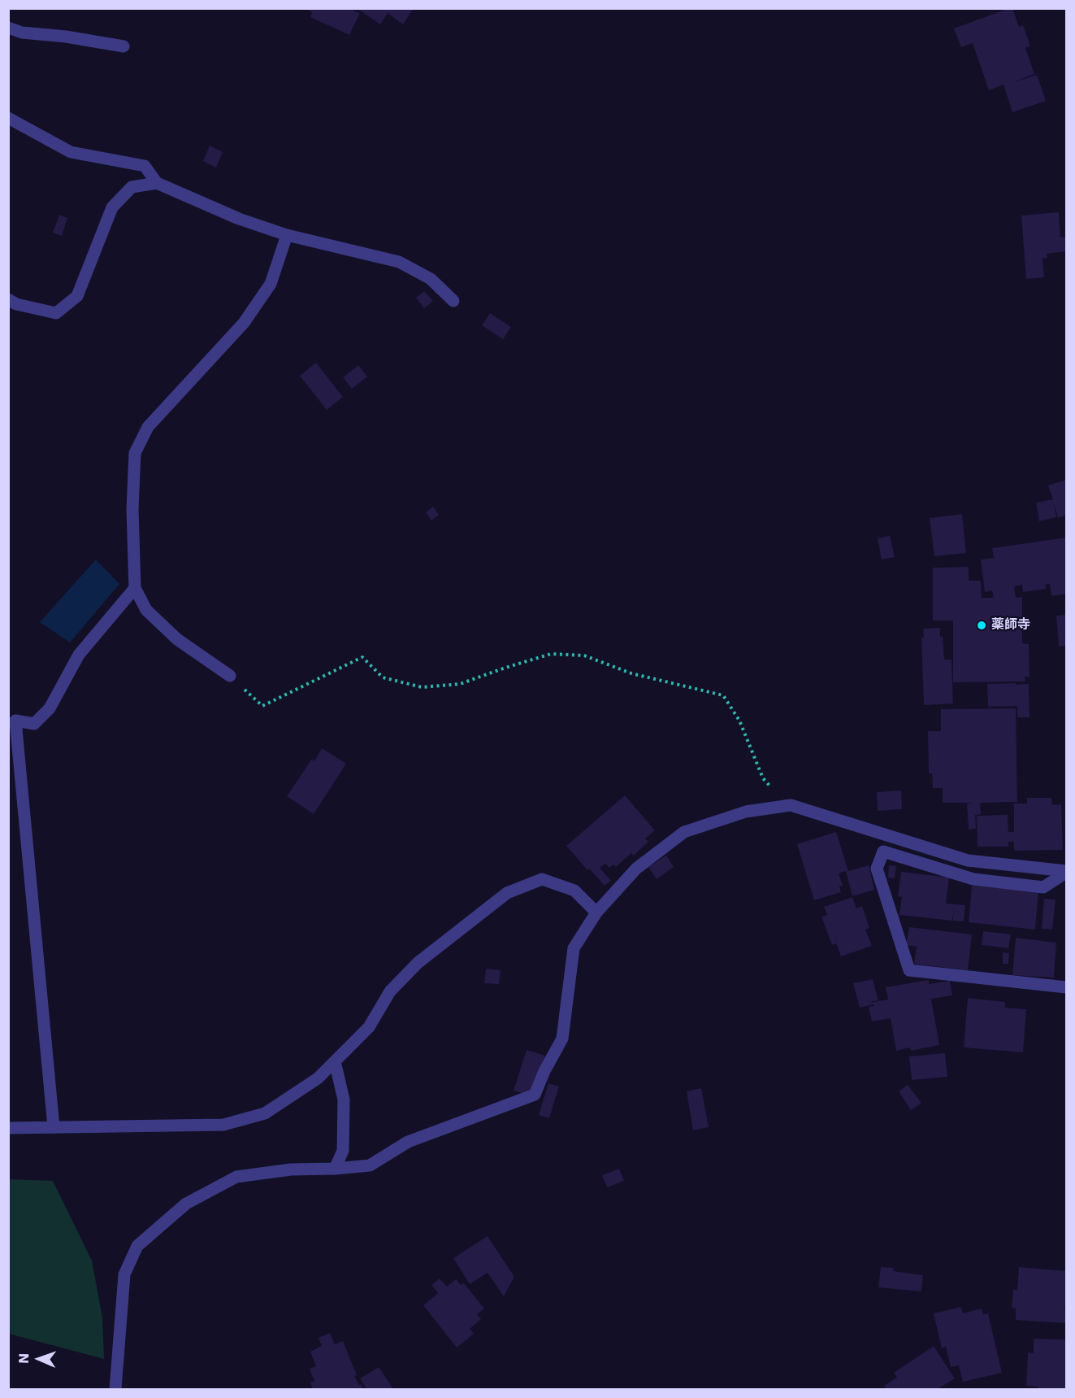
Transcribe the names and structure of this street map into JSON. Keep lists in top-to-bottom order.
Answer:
{
  "places": ["薬師寺"],
  "north": "left"
}
